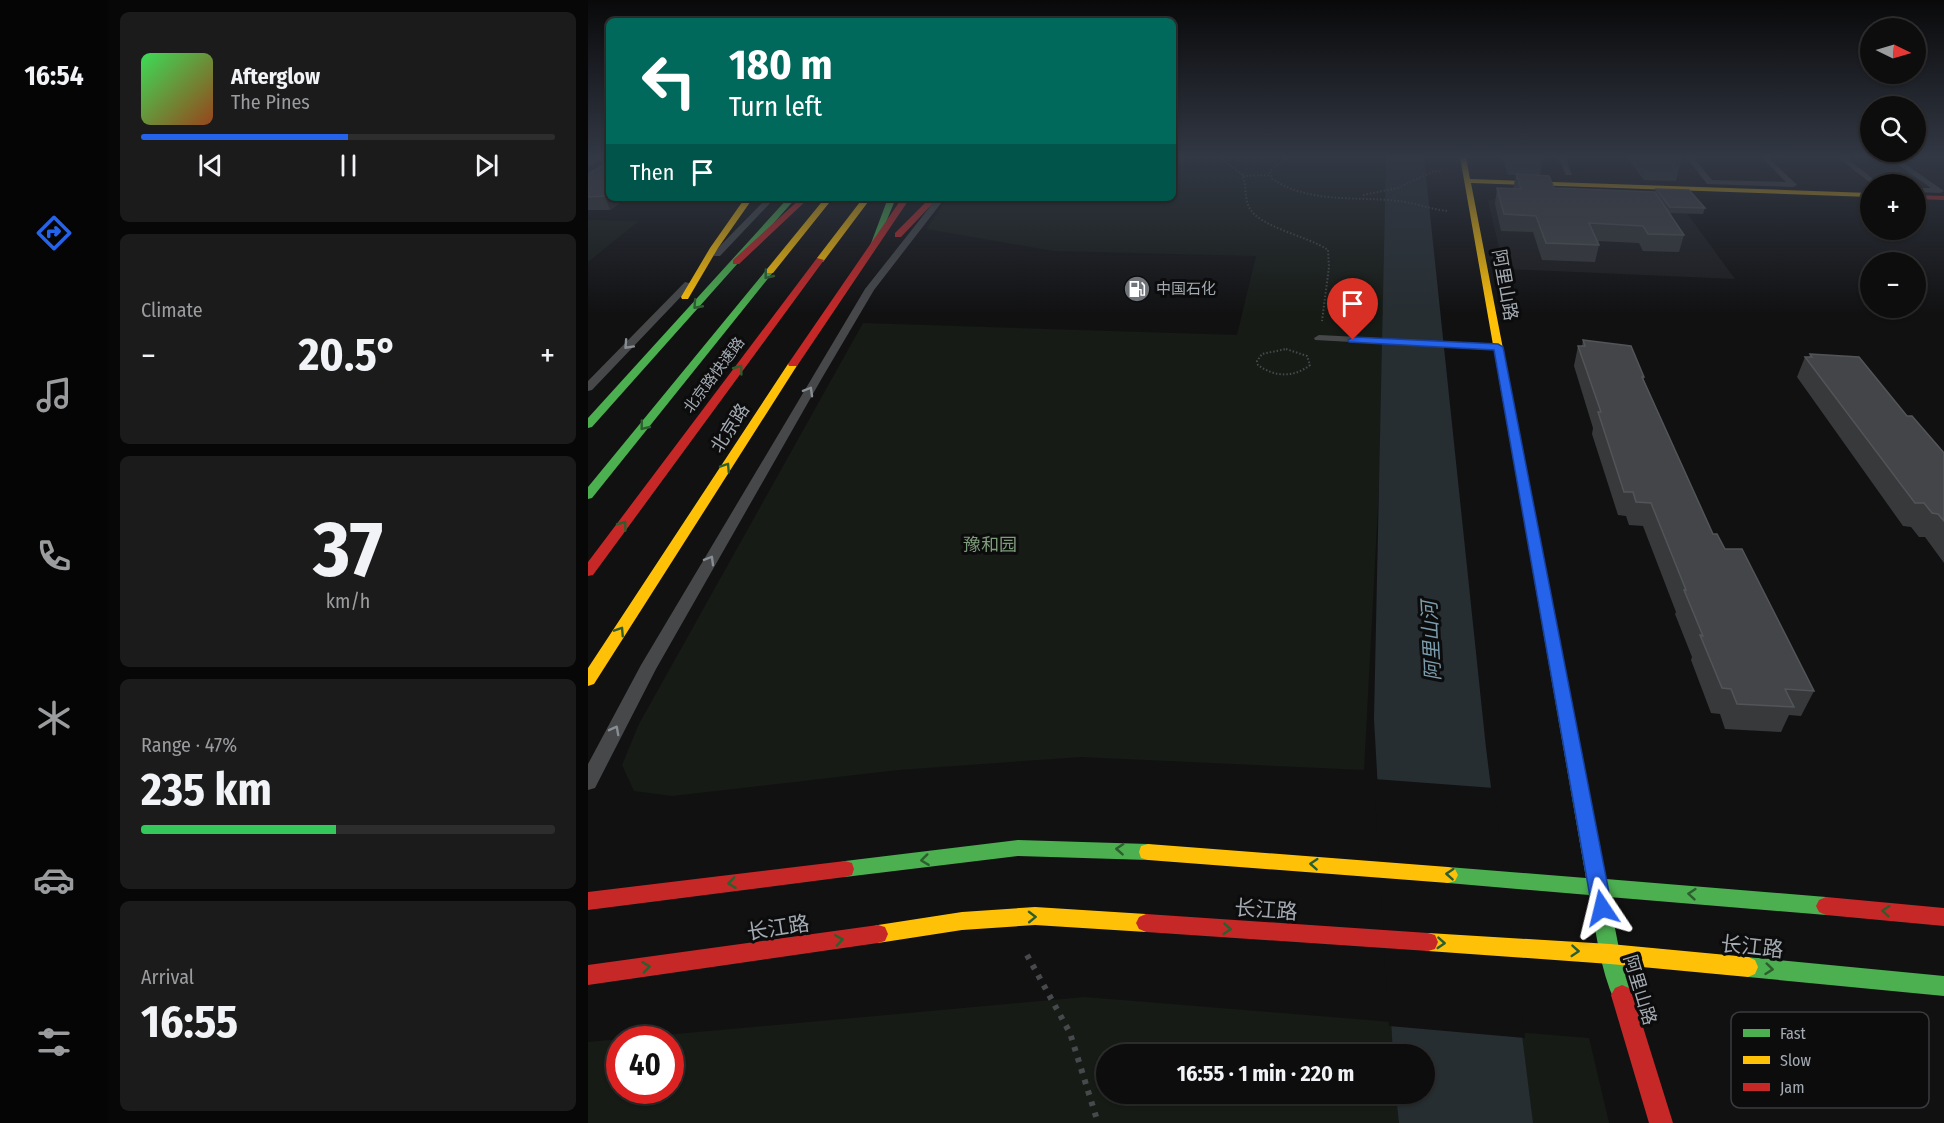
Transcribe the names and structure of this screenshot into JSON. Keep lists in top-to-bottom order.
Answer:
{
  "streets": {
    "main road": [
      "阿里山路",
      "北京路快速路",
      "北京路",
      "长江路"
    ]
  },
  "crossings": [
    ["阿里山路", "长江路"]
  ],
  "water": ["阿里山河"],
  "parks": ["豫和园"],
  "places": {
    "fuel station": ["中国石化"]
  },
  "legend": ["Fast", "Slow", "Jam"],
  "north": "right",
  "page": {
    "tabs": "16:54",
    "map_buttons": ["+", "−"],
    "turn": ["180 m", "Turn left"],
    "song": ["Afterglow", "The Pines"],
    "then": "Then",
    "tile": [
      "Climate",
      ["37", "km/h"],
      ["Range · 47%", "235 km"],
      ["Arrival", "16:55"]
    ],
    "heat": ["−", "20.5°", "+"],
    "limit": "40",
    "trip": "16:55 · 1 min · 220 m"
  }
}
